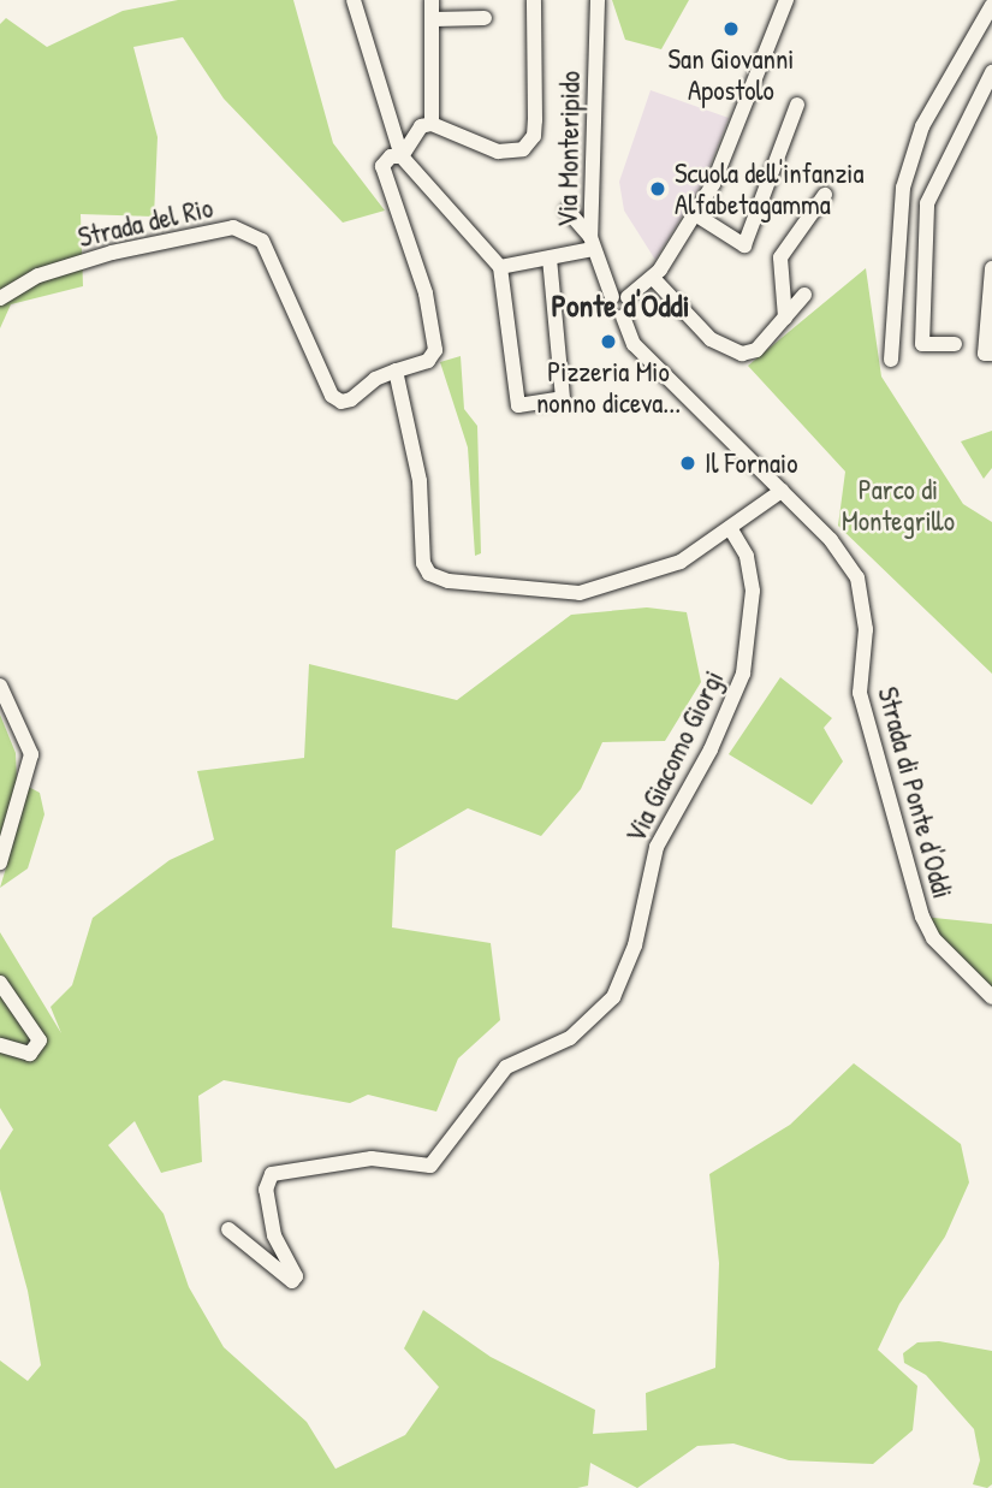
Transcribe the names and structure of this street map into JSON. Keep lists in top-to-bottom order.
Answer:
{
  "streets": {
    "street": [
      "Via Monteripido",
      "Strada del Rio",
      "Via Giacomo Giorgi",
      "Strada di Ponte d'Oddi"
    ]
  },
  "crossings": [
    ["Via Monteripido", "Strada di Ponte d'Oddi"]
  ],
  "districts": ["Ponte d'Oddi"],
  "parks": ["Parco di Montegrillo"],
  "places": [
    "San Giovanni Apostolo",
    "Scuola dell'infanzia Alfabetagamma",
    "Pizzeria Mio nonno diceva...",
    "Il Fornaio"
  ]
}
